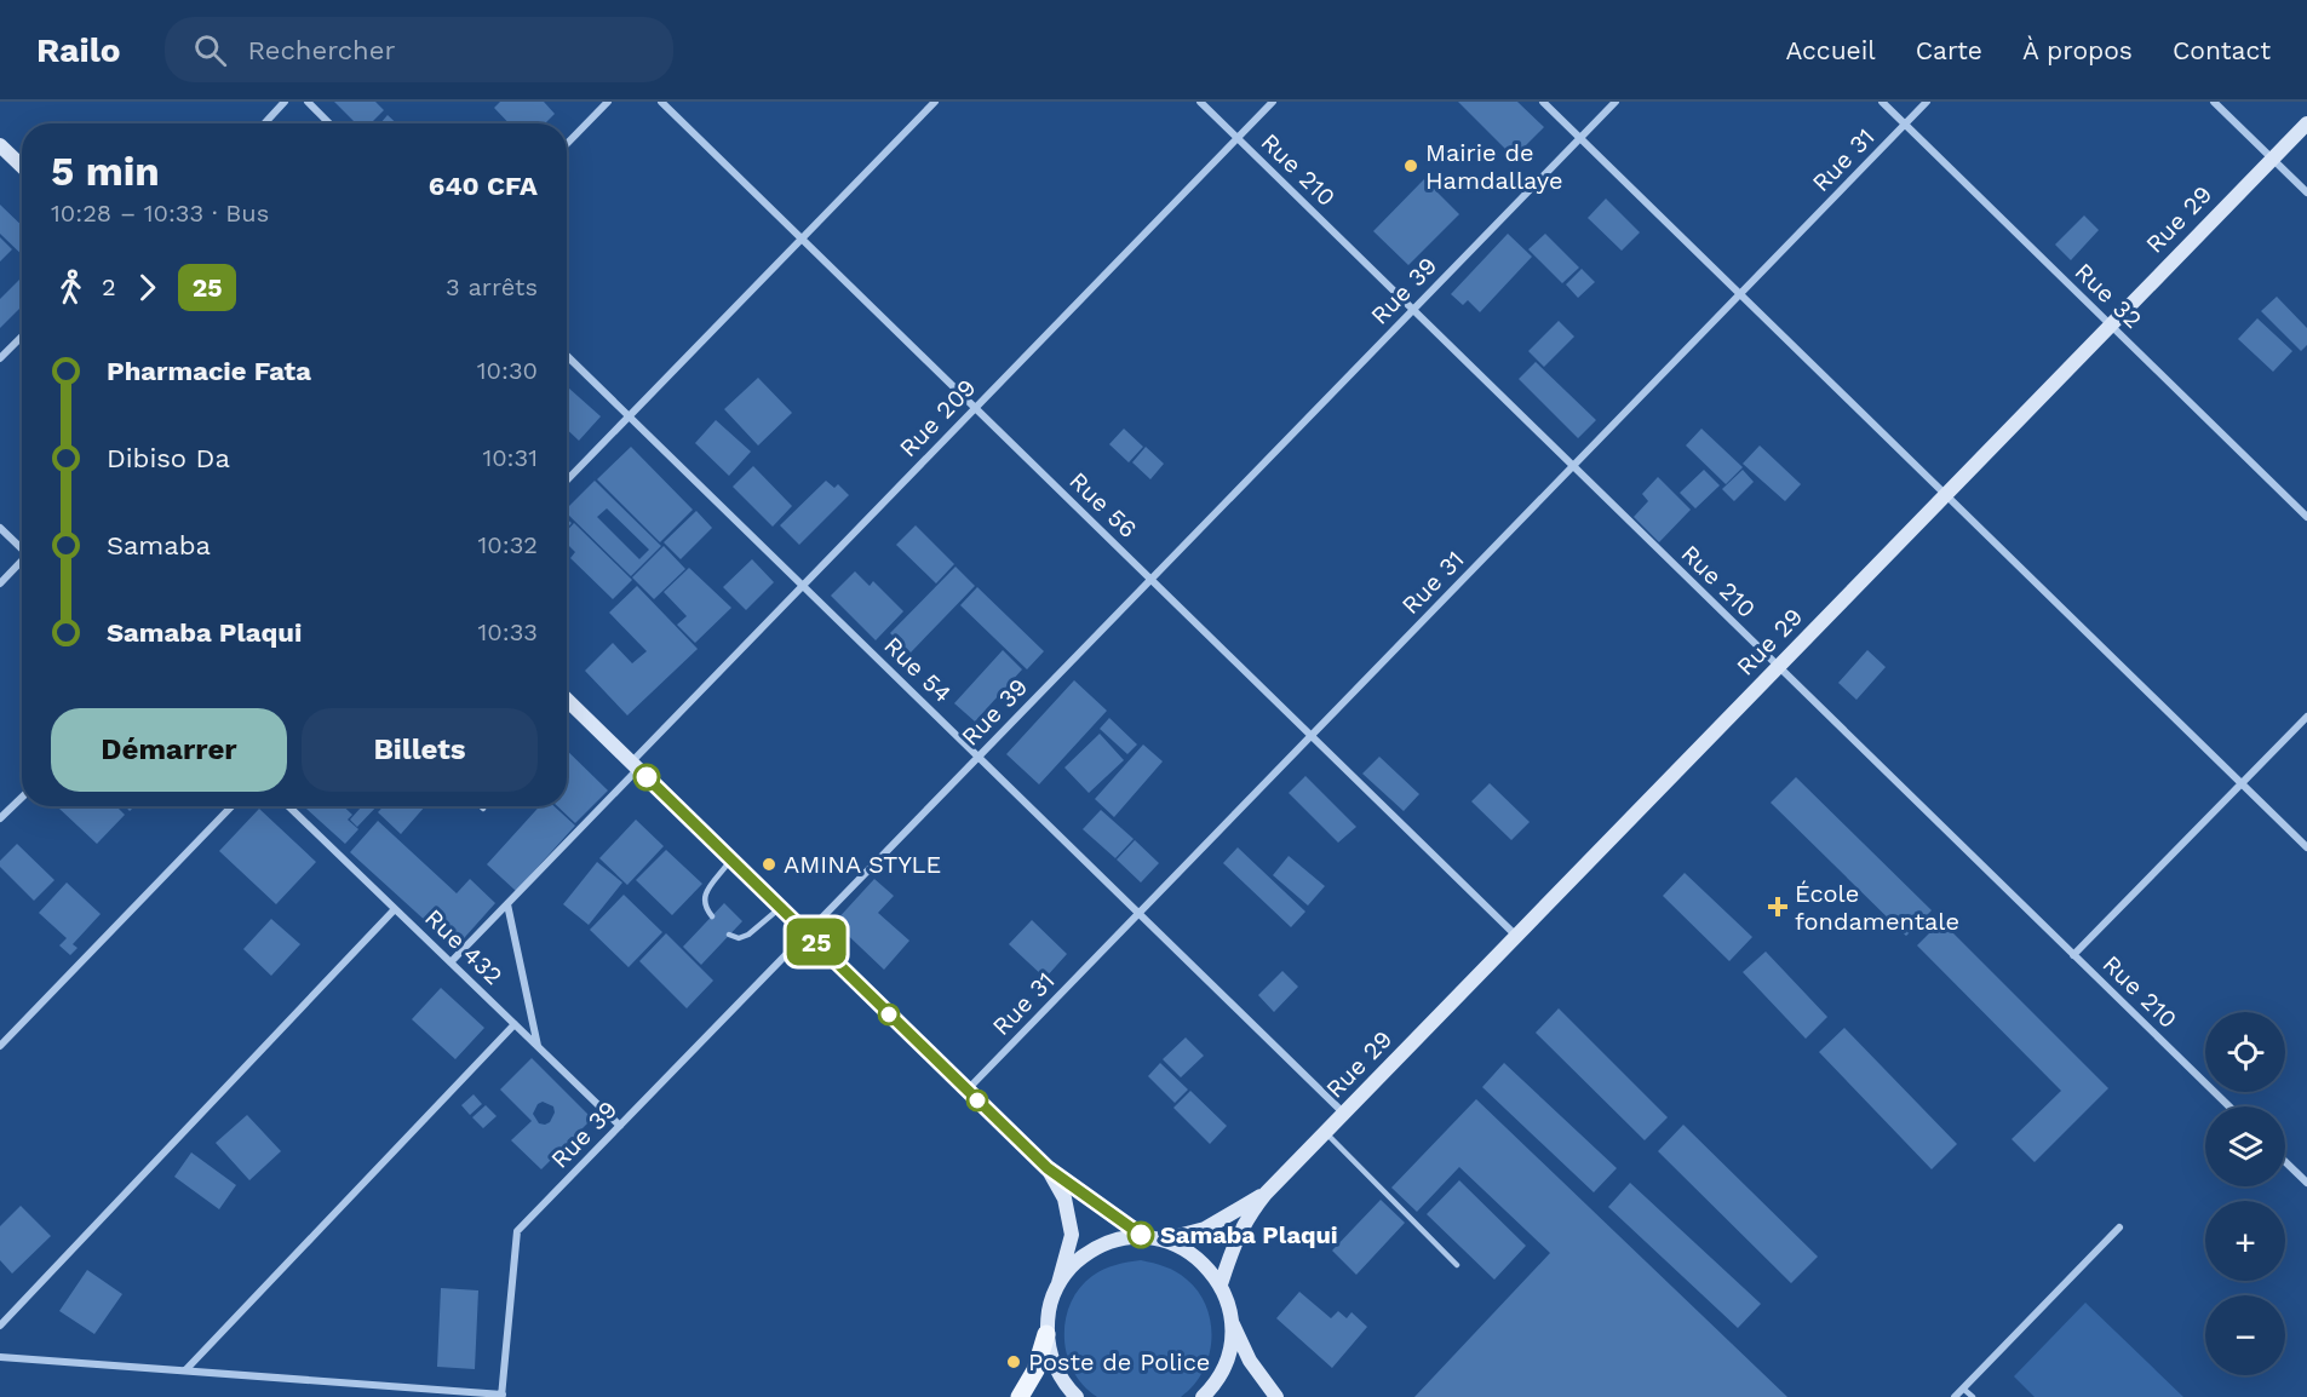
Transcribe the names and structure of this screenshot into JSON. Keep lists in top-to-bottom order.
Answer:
{
  "streets": {
    "main road": ["Rue 29"],
    "street": [
      "Rue 31",
      "Rue 210",
      "Rue 39",
      "Rue 32",
      "Rue 209",
      "Rue 56",
      "Rue 54",
      "Rue 432"
    ]
  },
  "crossings": [
    ["Rue 31", "Rue 210"],
    ["Rue 31", "Rue 32"],
    ["Rue 31", "Rue 56"],
    ["Rue 31", "Rue 54"],
    ["Rue 210", "Rue 29"],
    ["Rue 210", "Rue 39"],
    ["Rue 210", "Rue 209"],
    ["Rue 29", "Rue 32"],
    ["Rue 29", "Rue 56"],
    ["Rue 29", "Rue 54"],
    ["Rue 39", "Rue 56"],
    ["Rue 39", "Rue 54"],
    ["Rue 39", "Rue 432"],
    ["Rue 209", "Rue 56"],
    ["Rue 209", "Rue 54"],
    ["Rue 209", "Rue 432"]
  ],
  "places": {
    "other": [
      "Mairie de Hamdallaye",
      "AMINA STYLE",
      "Samaba Plaqui",
      "Poste de Police"
    ],
    "health": ["École fondamentale"]
  },
  "lines": ["bus line 25"],
  "page": {
    "header": "Railo",
    "search": "Rechercher",
    "nav": [
      "Accueil",
      "Carte",
      "À propos",
      "Contact"
    ],
    "on_map": "25",
    "heading": ["5 min", "10:28 – 10:33 · Bus", "640 CFA"],
    "legs": ["2", "25", "3 arrêts"],
    "list": [
      {
        "name": "Pharmacie Fata",
        "value": "10:30"
      },
      {
        "name": "Dibiso Da",
        "value": "10:31"
      },
      {
        "name": "Samaba",
        "value": "10:32"
      },
      {
        "name": "Samaba Plaqui",
        "value": "10:33"
      }
    ],
    "buttons": ["Démarrer", "Billets"],
    "map_buttons": ["+", "−"]
  }
}
